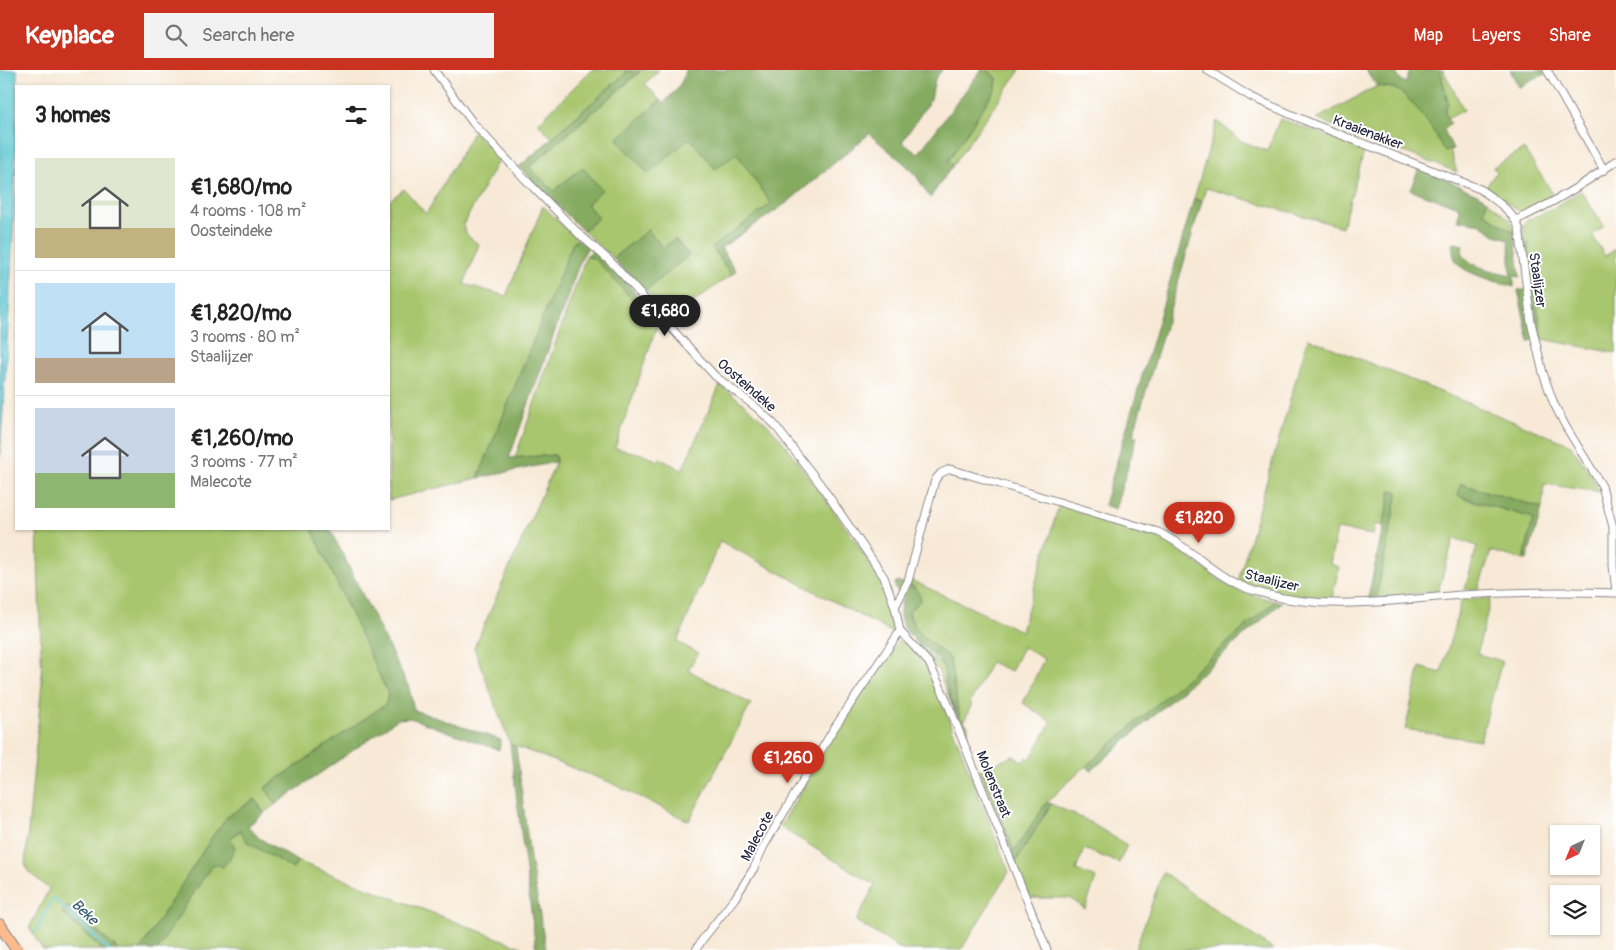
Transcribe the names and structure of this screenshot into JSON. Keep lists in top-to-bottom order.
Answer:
{
  "streets": {
    "street": [
      "Kraaienakker",
      "Staalijzer",
      "Oosteindeke",
      "Molenstraat",
      "Malecote"
    ]
  },
  "crossings": [
    ["Kraaienakker", "Staalijzer"],
    ["Staalijzer", "Oosteindeke"],
    ["Oosteindeke", "Molenstraat"],
    ["Oosteindeke", "Malecote"],
    ["Molenstraat", "Malecote"]
  ],
  "water": ["Beke"],
  "north": "bottom left",
  "page": {
    "header": "Keyplace",
    "search": "Search here",
    "nav": ["Map", "Layers", "Share"],
    "heading": "3 homes",
    "list": [
      {
        "name": "€1,680/mo",
        "note": "4 rooms · 108 m² · Oosteindeke"
      },
      {
        "name": "€1,820/mo",
        "note": "3 rooms · 80 m² · Staalijzer"
      },
      {
        "name": "€1,260/mo",
        "note": "3 rooms · 77 m² · Malecote"
      }
    ],
    "price": ["€1,680", "€1,820", "€1,260"]
  }
}
